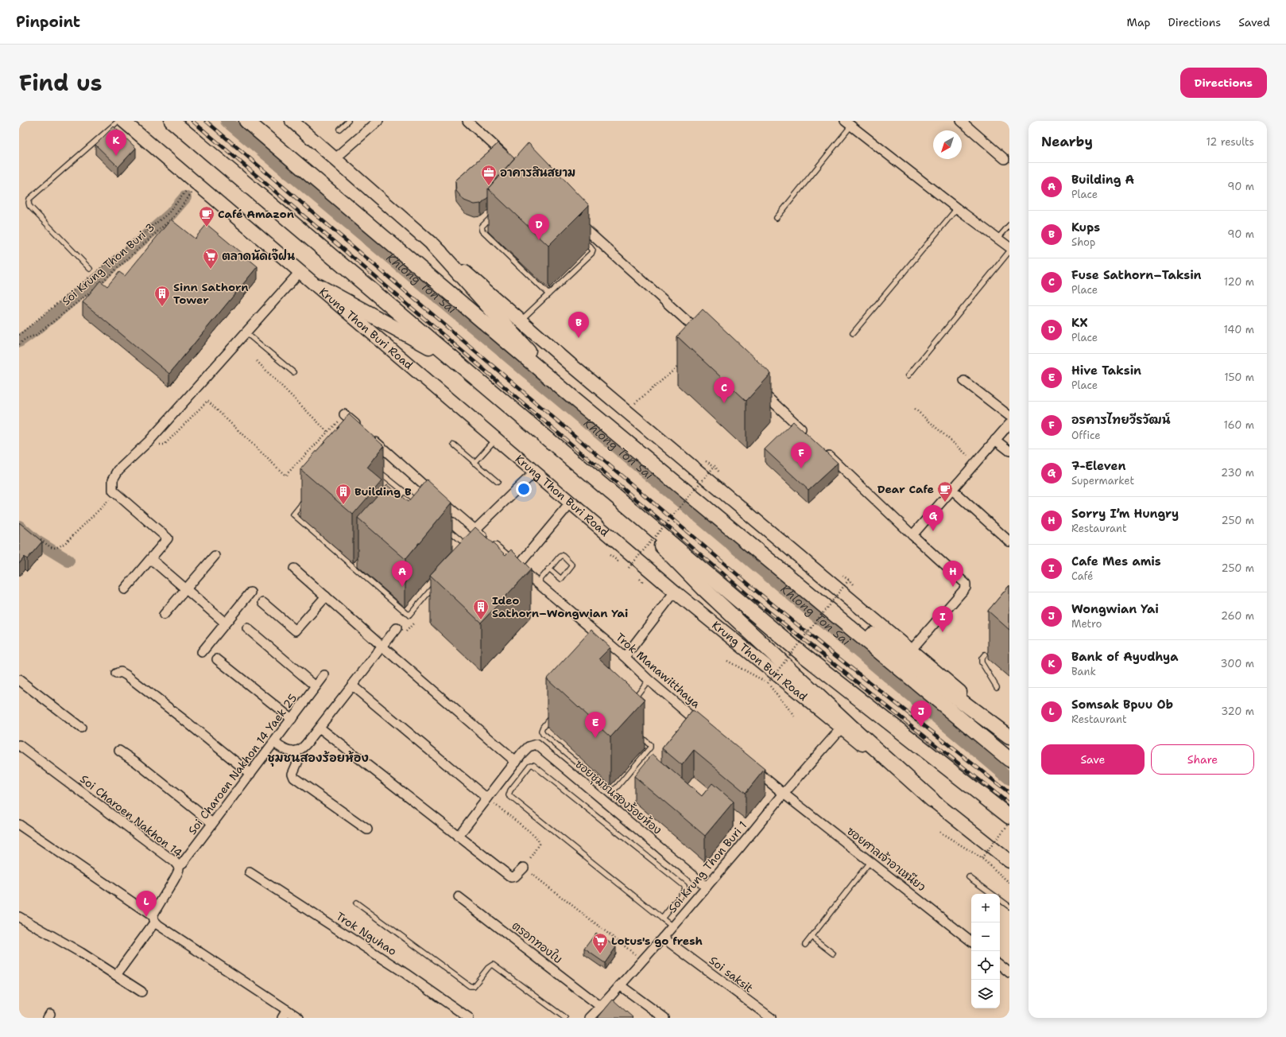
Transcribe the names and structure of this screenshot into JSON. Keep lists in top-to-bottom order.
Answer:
{
  "streets": {
    "main road": ["Krung Thon Buri Road"],
    "street": [
      "Trok Manawitthaya",
      "Soi Charoen Nakhon 14 Yaek 25",
      "ซอยชุมชนสองร้อยห้อง",
      "Soi Charoen Nakhon 14",
      "ซอยศาลเจ้าอาเหนียว",
      "Soi Krung Thon Buri 1",
      "Trok Nguhao",
      "ตรอกทองใบ",
      "Soi saksit"
    ],
    "path": ["Soi Krung Thon Buri 3"]
  },
  "crossings": [
    ["Soi Krung Thon Buri 3", "Krung Thon Buri Road"],
    ["Krung Thon Buri Road", "Soi Krung Thon Buri 1"],
    ["Soi Charoen Nakhon 14 Yaek 25", "Soi Charoen Nakhon 14"],
    ["ซอยชุมชนสองร้อยห้อง", "Soi Krung Thon Buri 1"],
    ["ซอยศาลเจ้าอาเหนียว", "Soi Krung Thon Buri 1"],
    ["Soi Krung Thon Buri 1", "ตรอกทองใบ"],
    ["Soi Krung Thon Buri 1", "Soi saksit"]
  ],
  "districts": ["ชุมชนสองร้อยห้อง"],
  "water": ["Khlong Ton Sai"],
  "places": {
    "office": ["อาคารสินสยาม"],
    "cafe": ["Café Amazon", "Dear Cafe"],
    "supermarket": ["ตลาดนัดเจ๊ฝน", "Lotus's go fresh"],
    "building": ["Sinn Sathorn Tower", "Building B", "Ideo Sathorn–Wongwian Yai"]
  },
  "north": "bottom left",
  "page": {
    "header": "Pinpoint",
    "nav": ["Map", "Directions", "Saved"],
    "title": "Find us",
    "buttons": [
      "Directions",
      ["Save", "Share"]
    ],
    "heading": ["Nearby", "12 results"],
    "pins": [
      "K",
      "D",
      "B",
      "C",
      "F",
      "G",
      "A",
      "H",
      "I",
      "J",
      "E",
      "L"
    ],
    "list": [
      {
        "mark": "A",
        "name": "Building A",
        "note": "Place",
        "value": "90 m"
      },
      {
        "mark": "B",
        "name": "Kups",
        "note": "Shop",
        "value": "90 m"
      },
      {
        "mark": "C",
        "name": "Fuse Sathorn–Taksin",
        "note": "Place",
        "value": "120 m"
      },
      {
        "mark": "D",
        "name": "KX",
        "note": "Place",
        "value": "140 m"
      },
      {
        "mark": "E",
        "name": "Hive Taksin",
        "note": "Place",
        "value": "150 m"
      },
      {
        "mark": "F",
        "name": "อรคารไทยวีรวัฒน์",
        "note": "Office",
        "value": "160 m"
      },
      {
        "mark": "G",
        "name": "7-Eleven",
        "note": "Supermarket",
        "value": "230 m"
      },
      {
        "mark": "H",
        "name": "Sorry I’m Hungry",
        "note": "Restaurant",
        "value": "250 m"
      },
      {
        "mark": "I",
        "name": "Cafe Mes amis",
        "note": "Café",
        "value": "250 m"
      },
      {
        "mark": "J",
        "name": "Wongwian Yai",
        "note": "Metro",
        "value": "260 m"
      },
      {
        "mark": "K",
        "name": "Bank of Ayudhya",
        "note": "Bank",
        "value": "300 m"
      },
      {
        "mark": "L",
        "name": "Somsak Bpuu Ob",
        "note": "Restaurant",
        "value": "320 m"
      }
    ],
    "map_buttons": ["+", "−"]
  }
}
